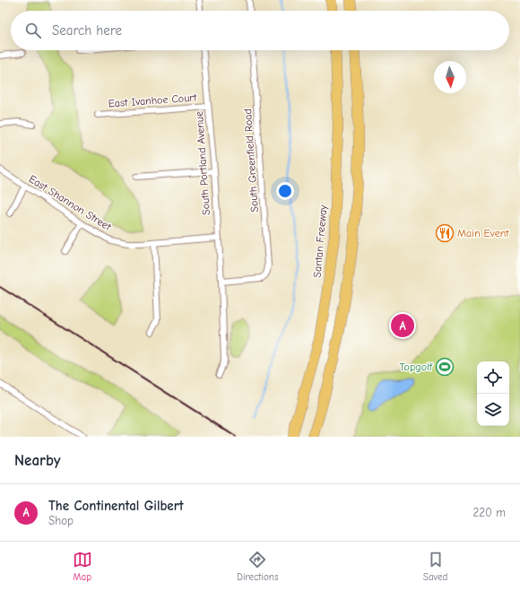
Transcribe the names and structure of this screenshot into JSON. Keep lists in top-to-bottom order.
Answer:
{
  "streets": {
    "highway": ["Santan Freeway"],
    "street": [
      "East Ivanhoe Court",
      "South Greenfield Road",
      "South Portland Avenue",
      "East Shannon Street"
    ]
  },
  "crossings": [
    ["East Ivanhoe Court", "South Portland Avenue"],
    ["South Greenfield Road", "South Portland Avenue"],
    ["South Portland Avenue", "East Shannon Street"]
  ],
  "places": {
    "restaurant": ["Main Event"],
    "sports": ["Topgolf"]
  },
  "north": "bottom",
  "page": {
    "search": "Search here",
    "pins": "A",
    "heading": "Nearby",
    "list": [
      {
        "mark": "A",
        "name": "The Continental Gilbert",
        "note": "Shop",
        "value": "220 m"
      }
    ],
    "nav": ["Map", "Directions", "Saved"]
  }
}
